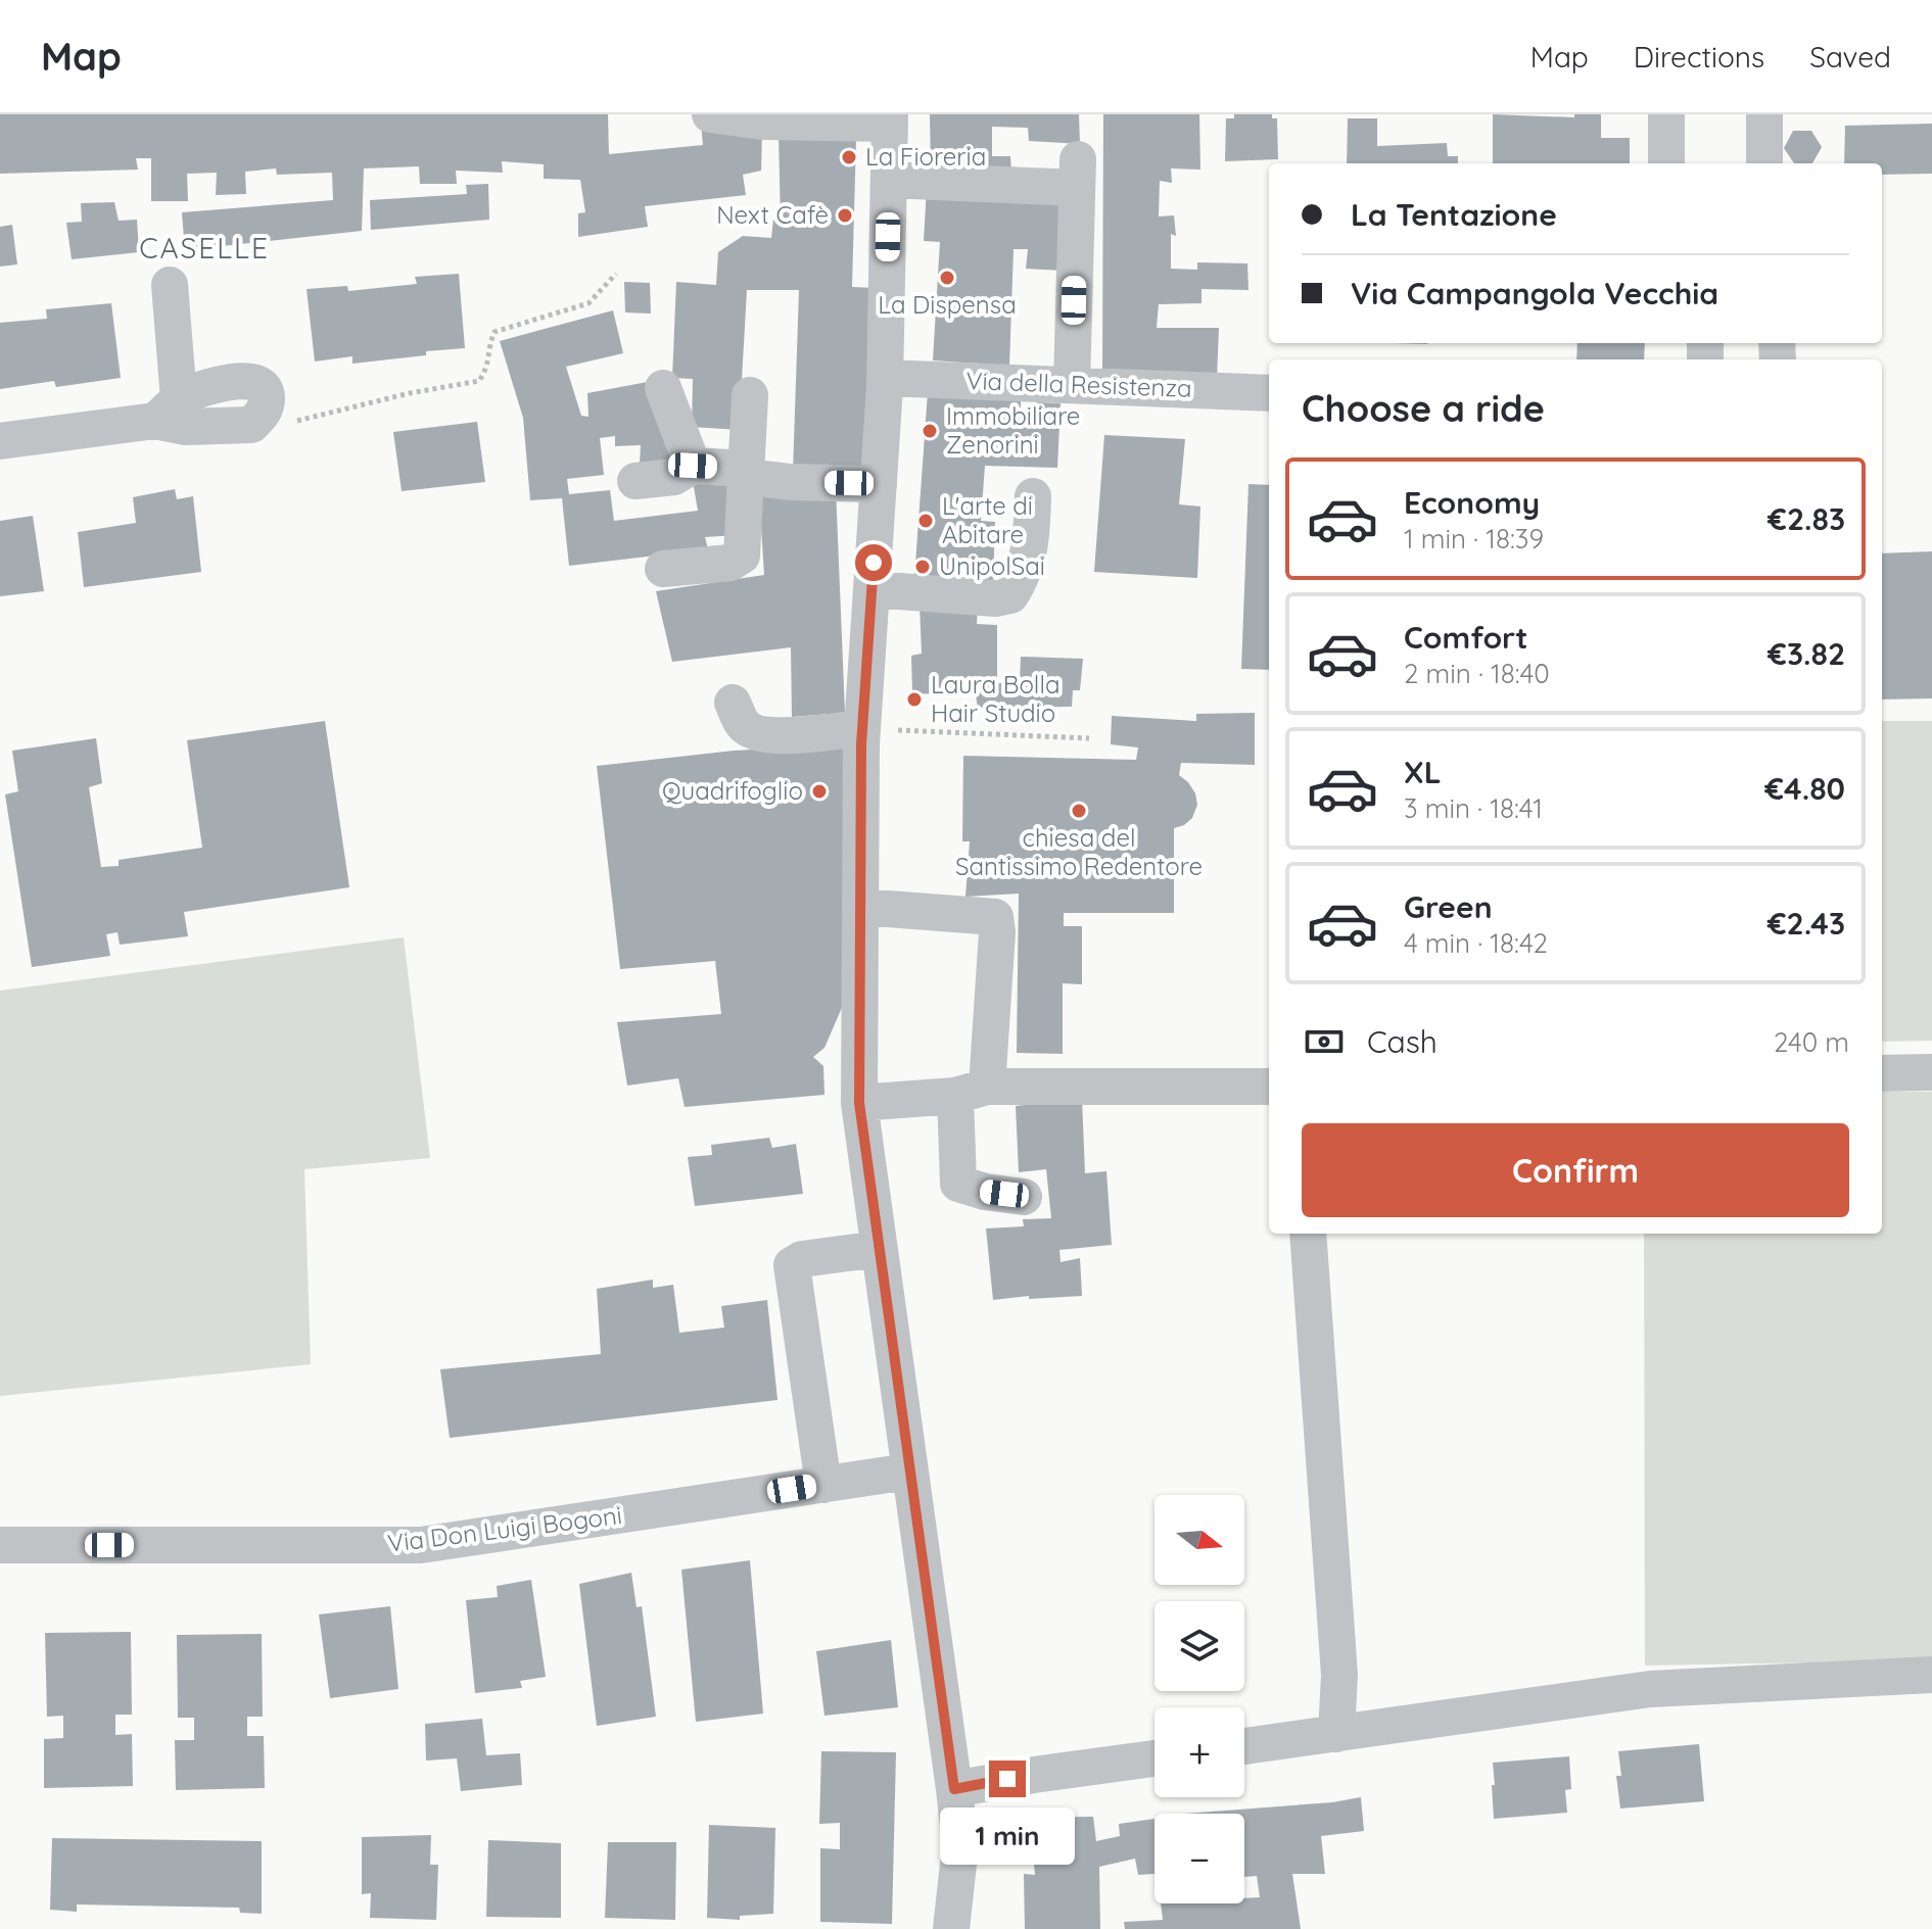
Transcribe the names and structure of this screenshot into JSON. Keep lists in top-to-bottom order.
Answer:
{
  "streets": {
    "street": ["Via della Resistenza", "Via Don Luigi Bogoni"]
  },
  "districts": ["CASELLE"],
  "places": [
    "La Fioreria",
    "Next Cafè",
    "La Dispensa",
    "Immobiliare Zenorini",
    "L'arte di Abitare",
    "UnipolSai",
    "Laura Bolla Hair Studio",
    "Quadrifoglio",
    "chiesa del Santissimo Redentore"
  ],
  "north": "right",
  "page": {
    "header": "Map",
    "nav": ["Map", "Directions", "Saved"],
    "banner": ["La Tentazione", "Via Campangola Vecchia"],
    "heading": "Choose a ride",
    "list": [
      {
        "name": "Economy",
        "note": "1 min · 18:39",
        "value": "€2.83"
      },
      {
        "name": "Comfort",
        "note": "2 min · 18:40",
        "value": "€3.82"
      },
      {
        "name": "XL",
        "note": "3 min · 18:41",
        "value": "€4.80"
      },
      {
        "name": "Green",
        "note": "4 min · 18:42",
        "value": "€2.43"
      }
    ],
    "pay": ["Cash", "240 m"],
    "buttons": "Confirm",
    "map_buttons": ["+", "−"],
    "bubble": "1 min"
  }
}
